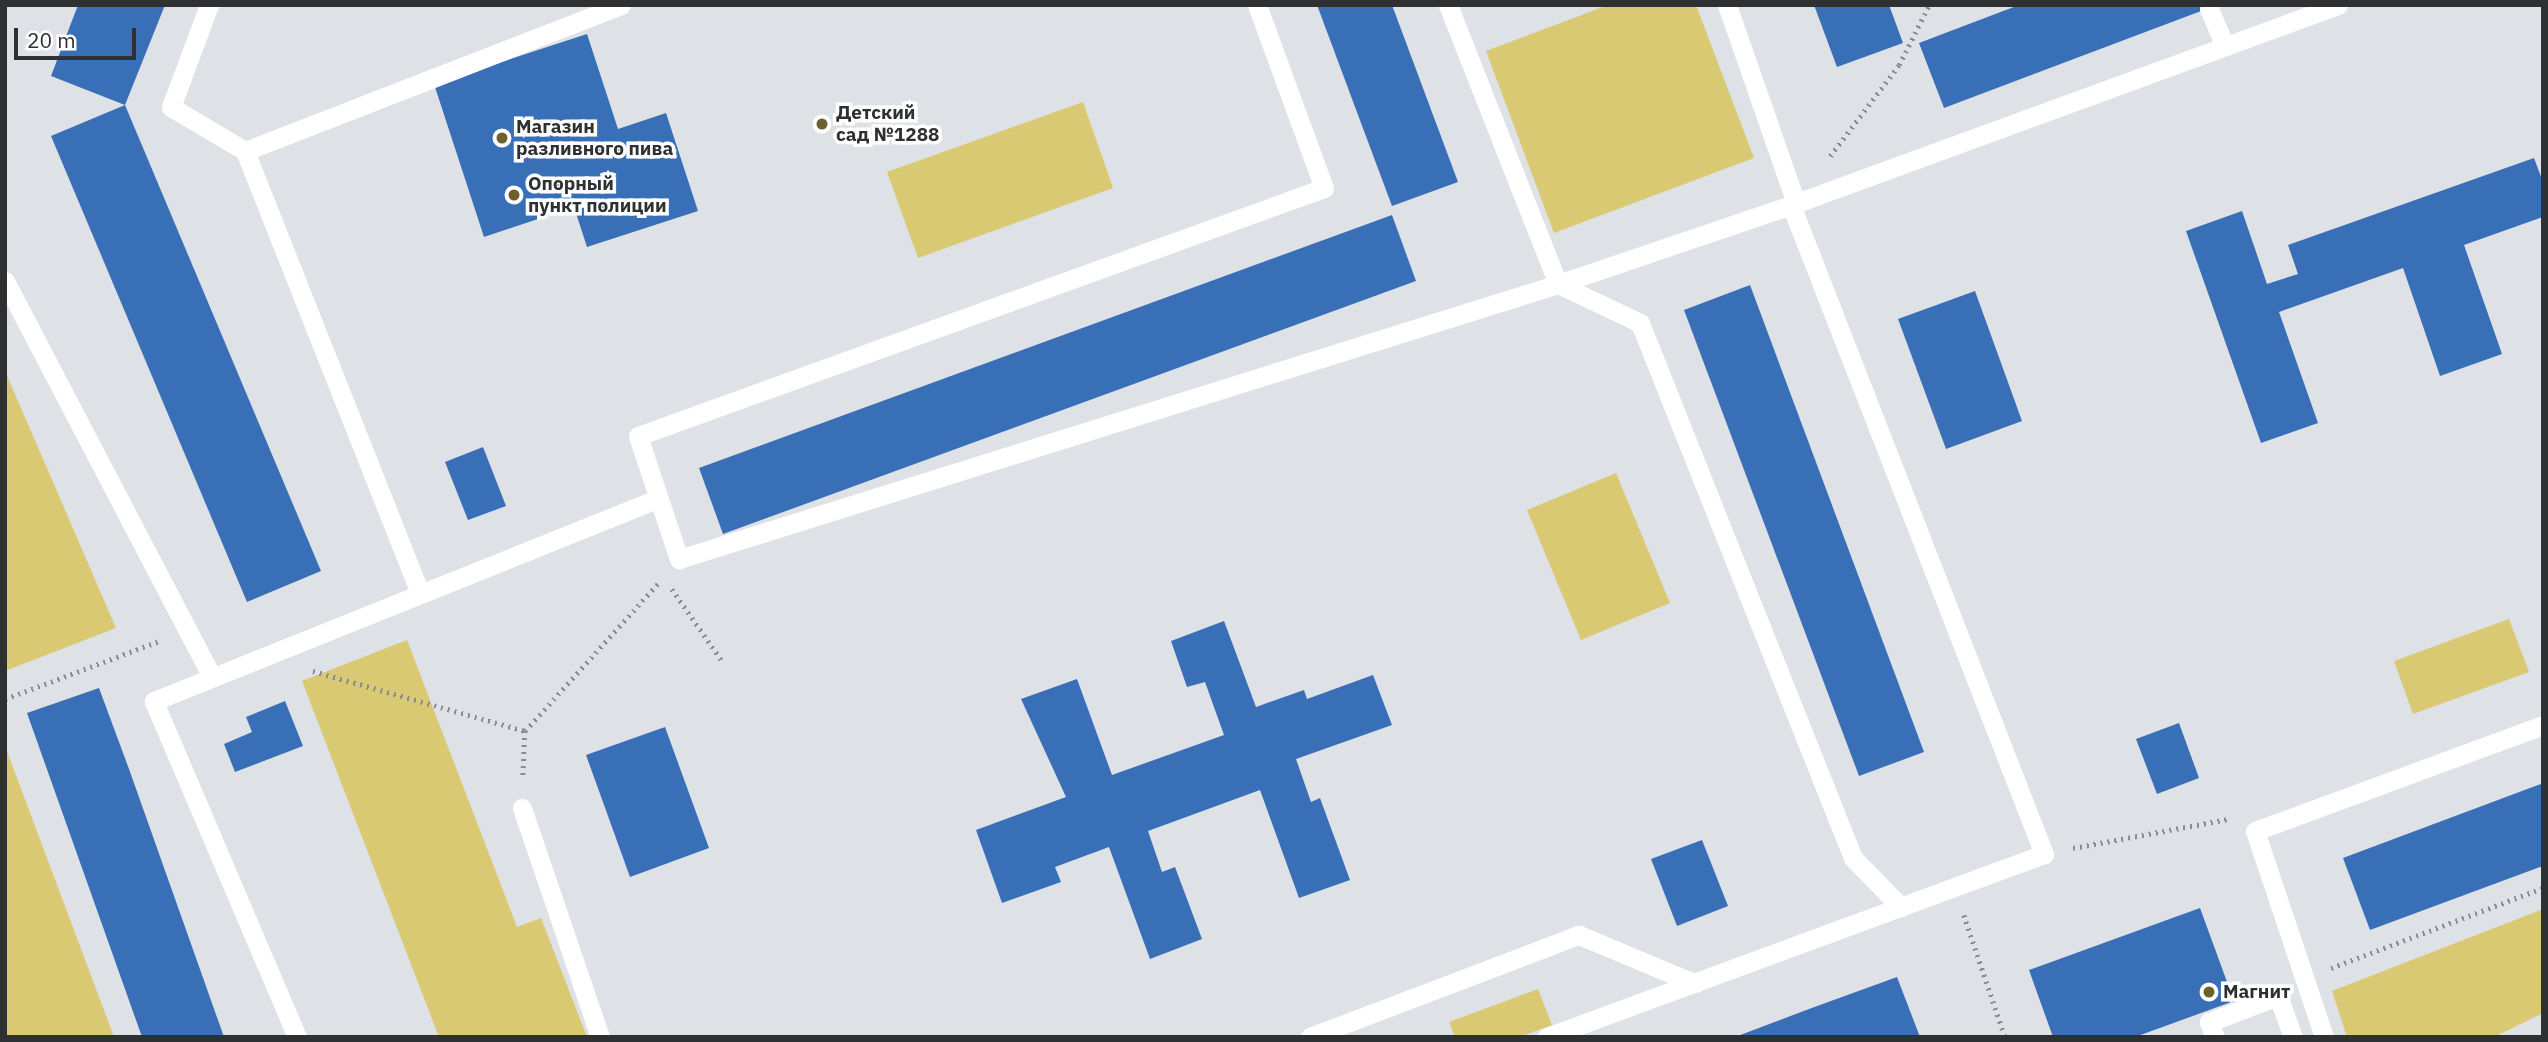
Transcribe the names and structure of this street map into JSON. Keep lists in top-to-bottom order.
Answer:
{
  "places": [
    "Детский сад №1288",
    "Магазин разливного пива",
    "Опорный пункт полиции",
    "Магнит"
  ],
  "scale_bar": "20 m"
}
